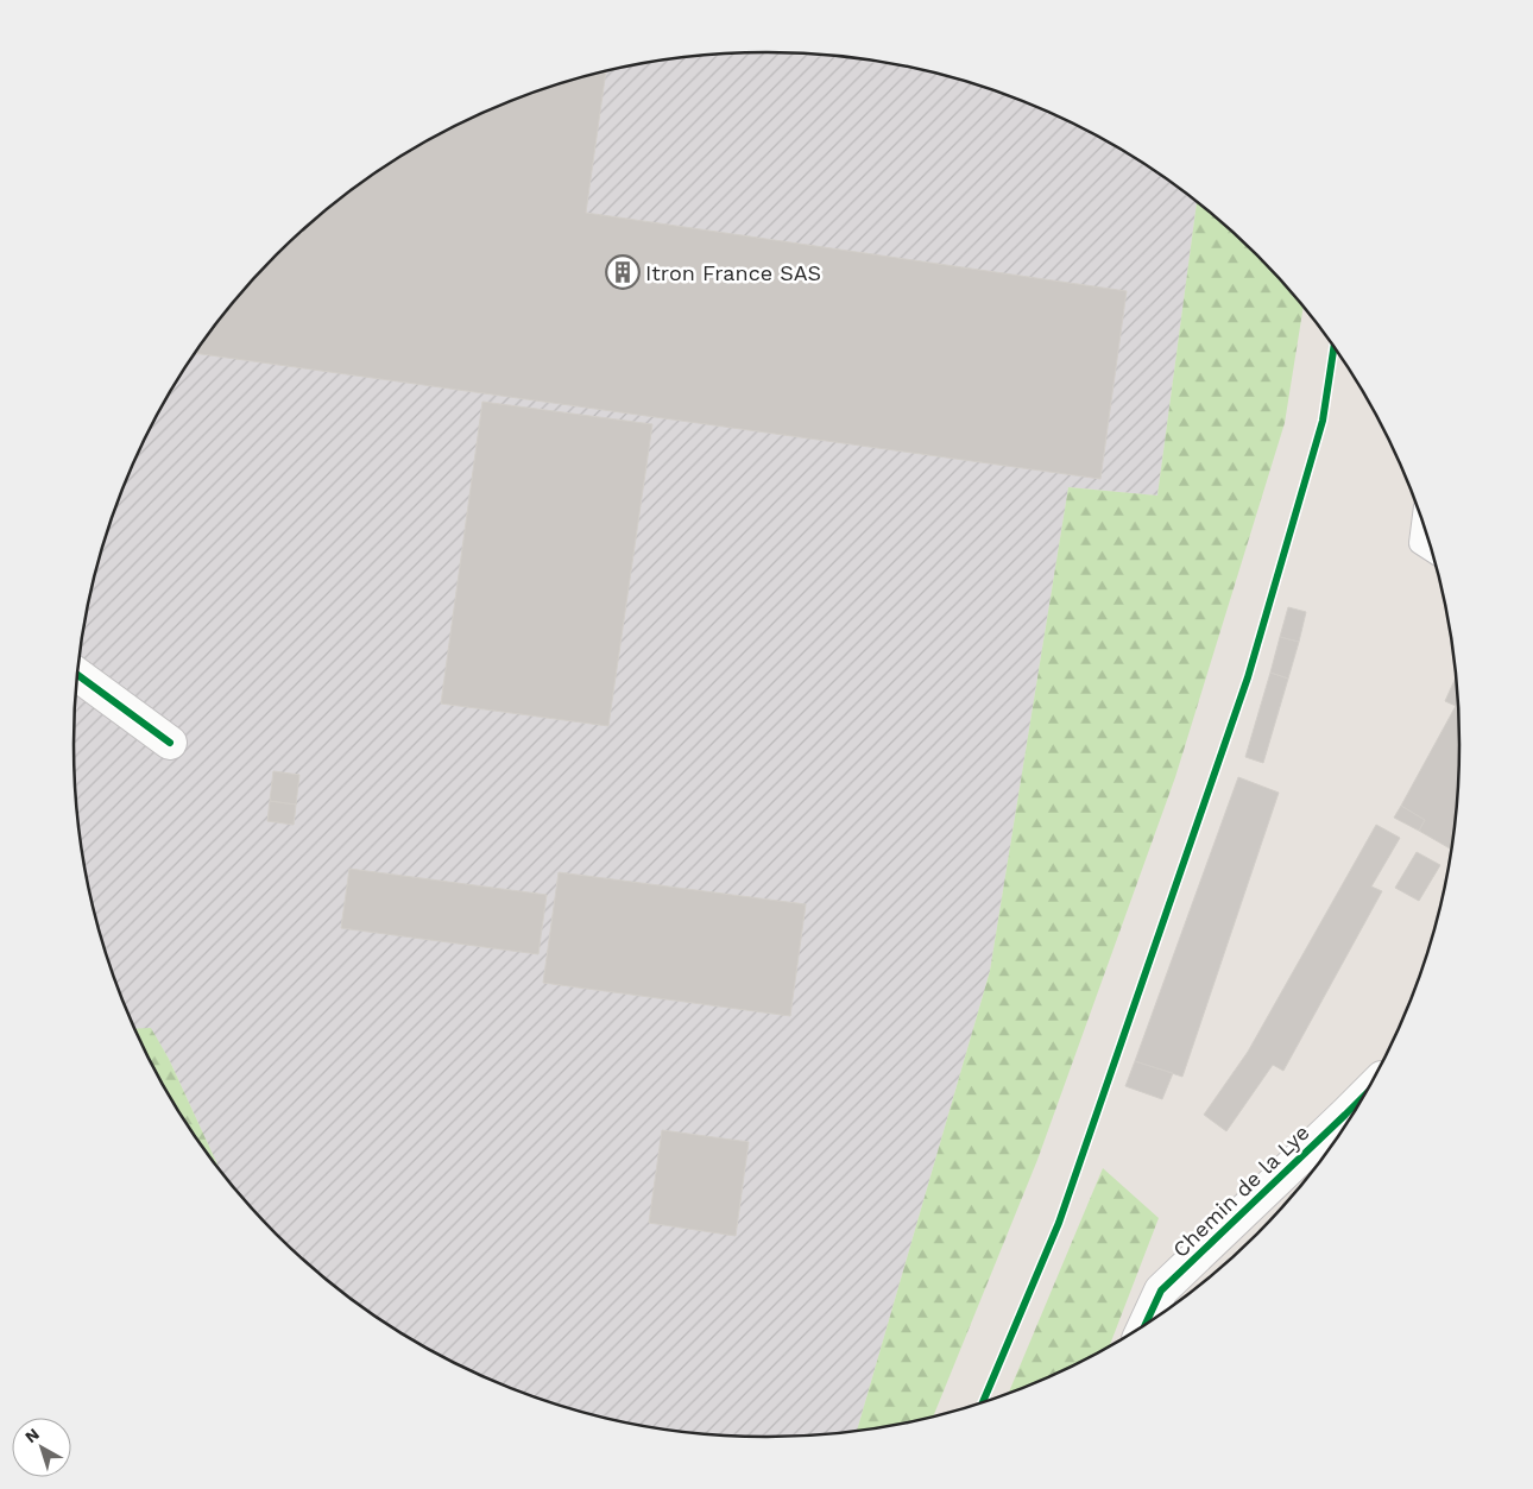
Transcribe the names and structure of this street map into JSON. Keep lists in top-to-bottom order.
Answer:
{
  "streets": {
    "street": ["Chemin de la Lye"]
  },
  "places": {
    "building": ["Itron France SAS"]
  },
  "north": "top left"
}
